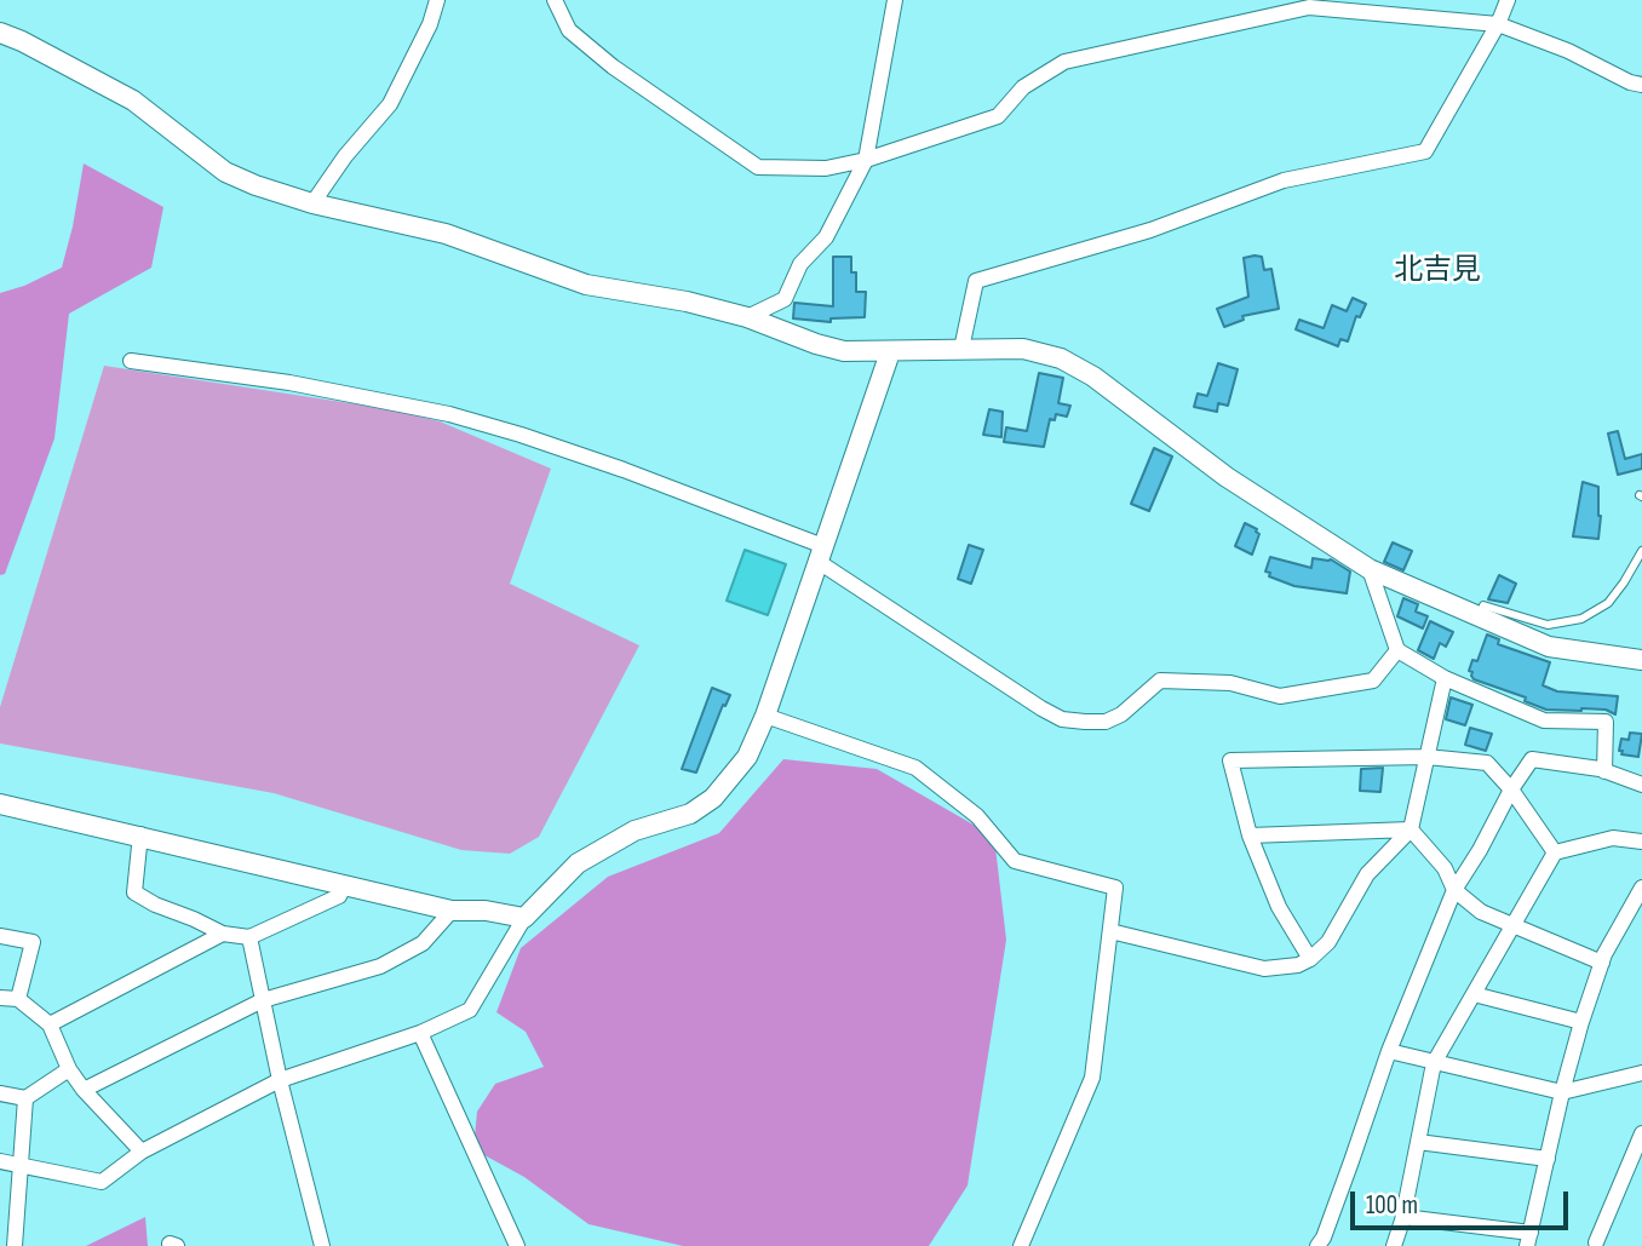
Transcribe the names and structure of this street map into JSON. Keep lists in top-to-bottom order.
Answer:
{
  "districts": ["北吉見"],
  "scale_bar": "100 m"
}
